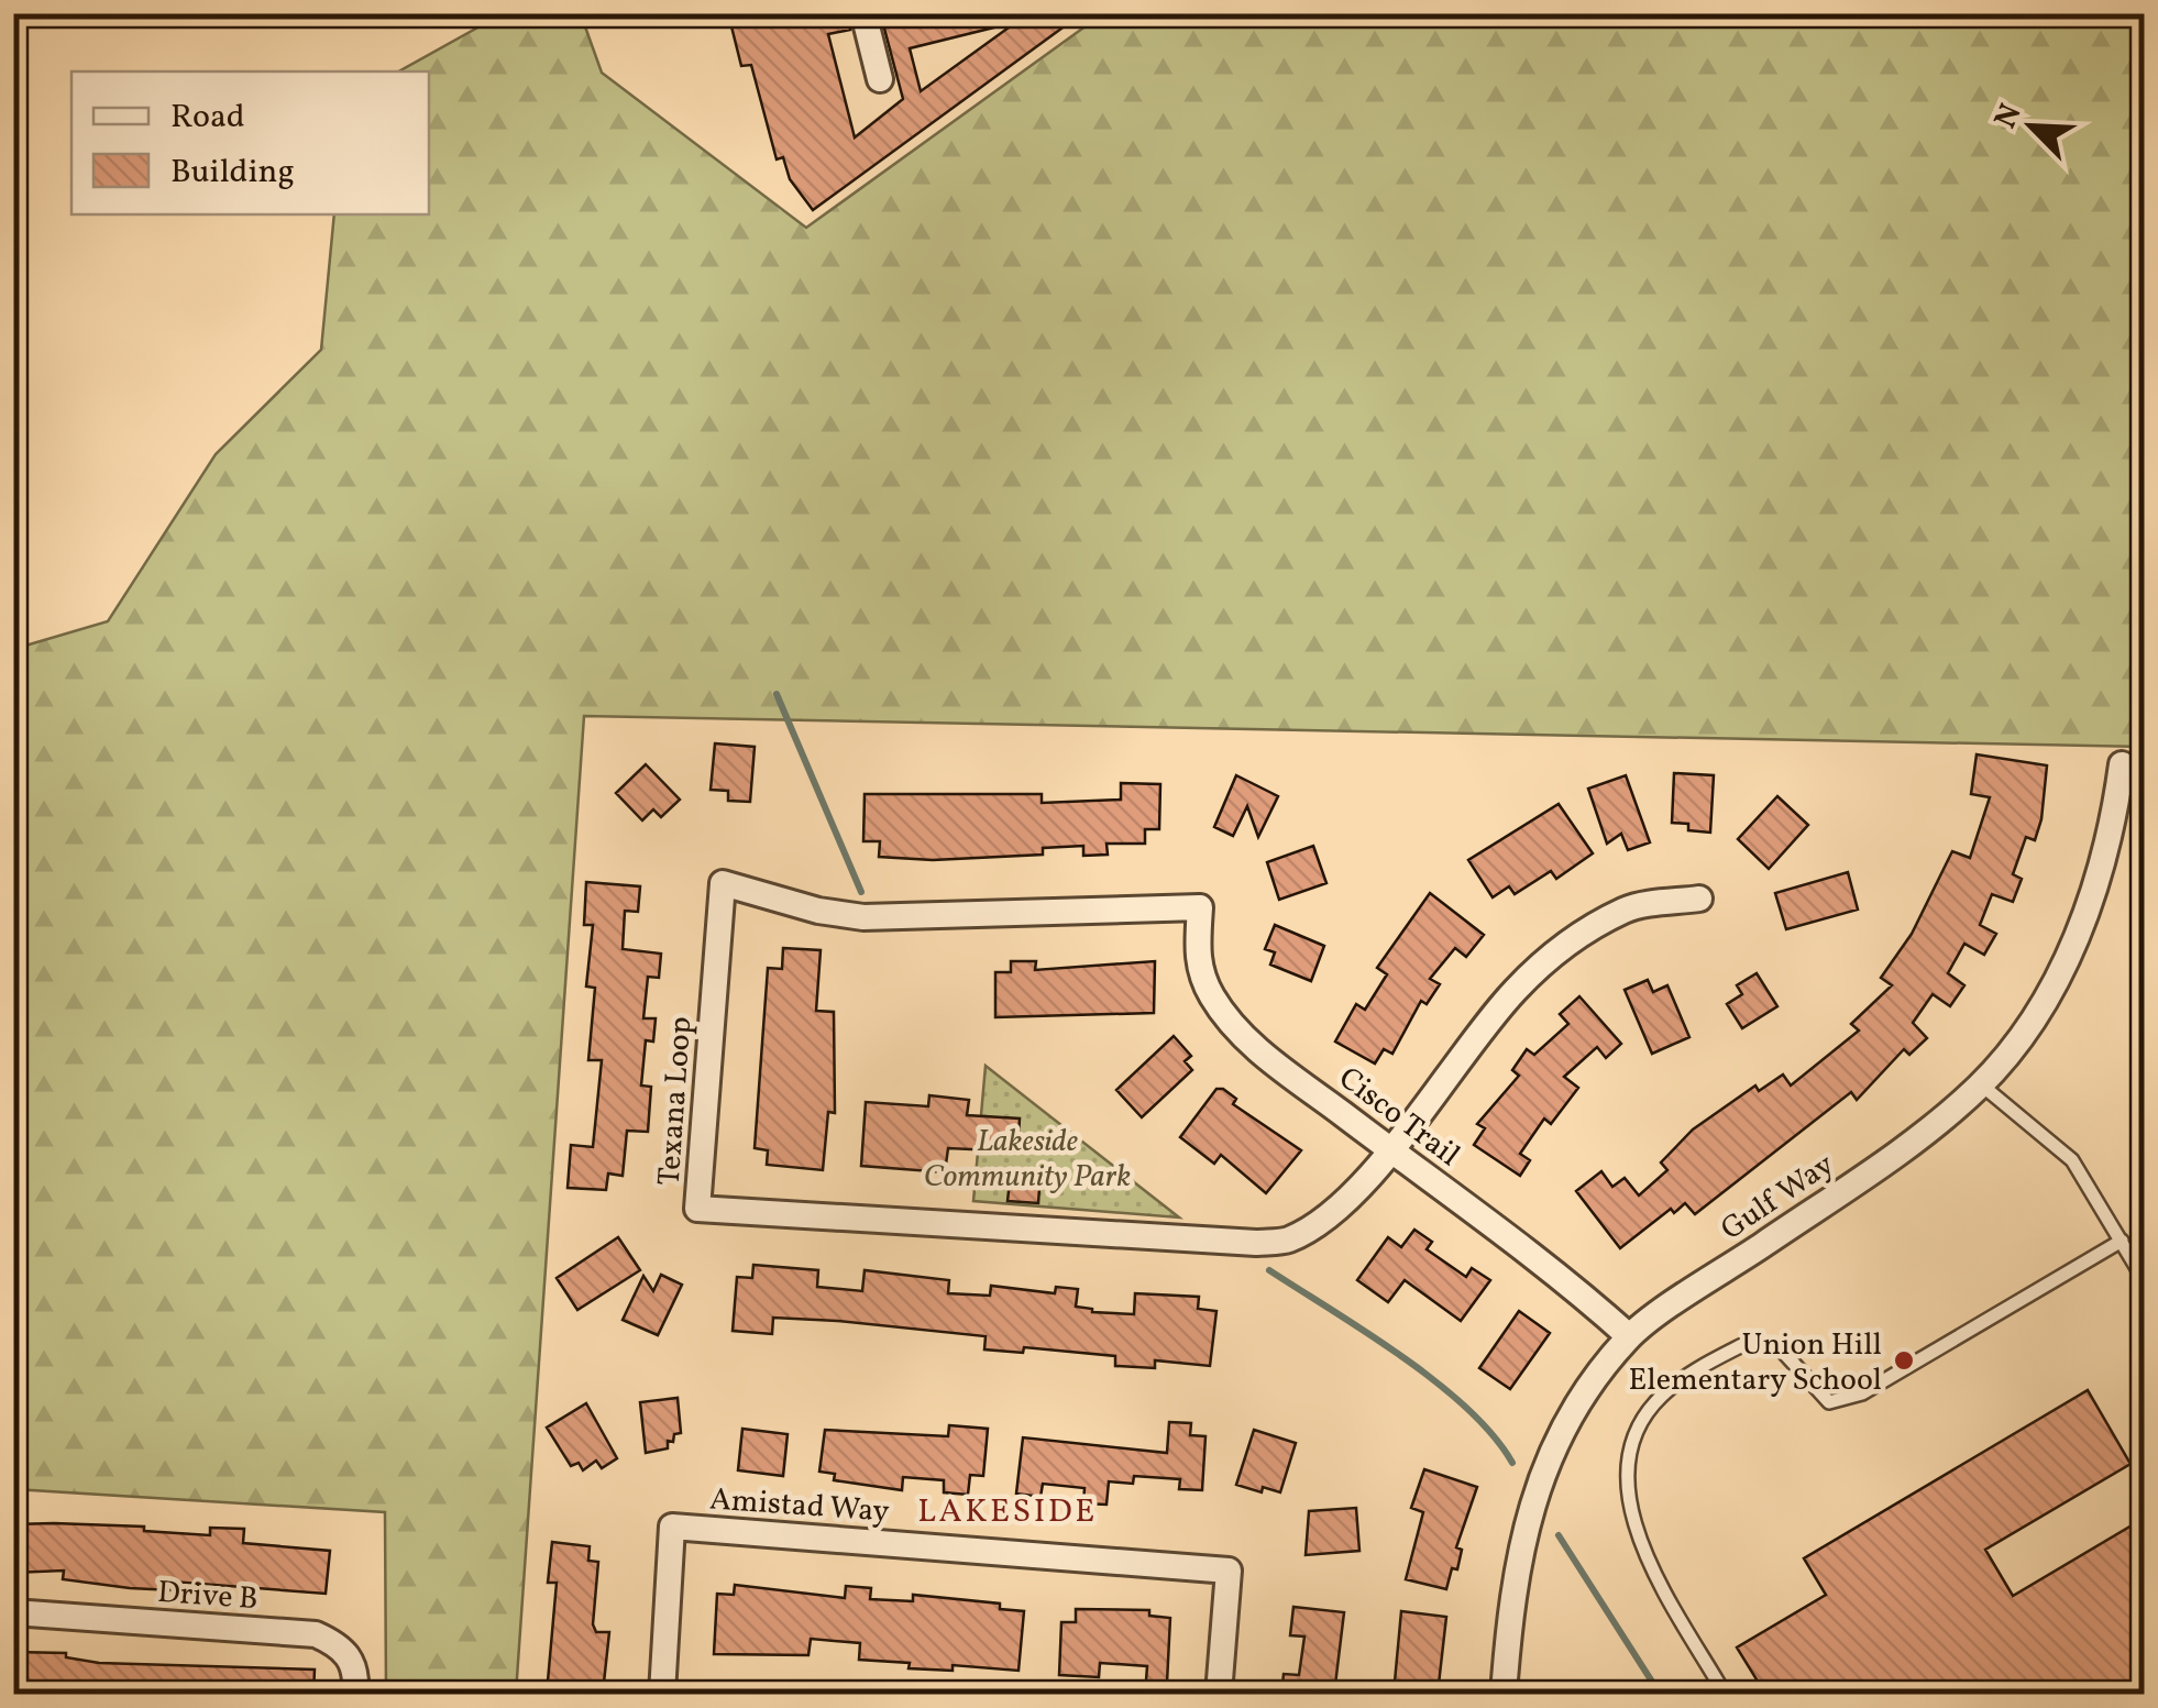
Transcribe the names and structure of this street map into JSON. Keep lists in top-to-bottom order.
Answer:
{
  "streets": {
    "street": [
      "Texana Loop",
      "Cisco Trail",
      "Gulf Way",
      "Amistad Way",
      "Drive B"
    ]
  },
  "crossings": [
    ["Texana Loop", "Cisco Trail"],
    ["Cisco Trail", "Gulf Way"]
  ],
  "districts": ["LAKESIDE"],
  "parks": ["Lakeside Community Park"],
  "places": ["Union Hill Elementary School"],
  "legend": ["Road", "Building"],
  "north": "top left"
}
